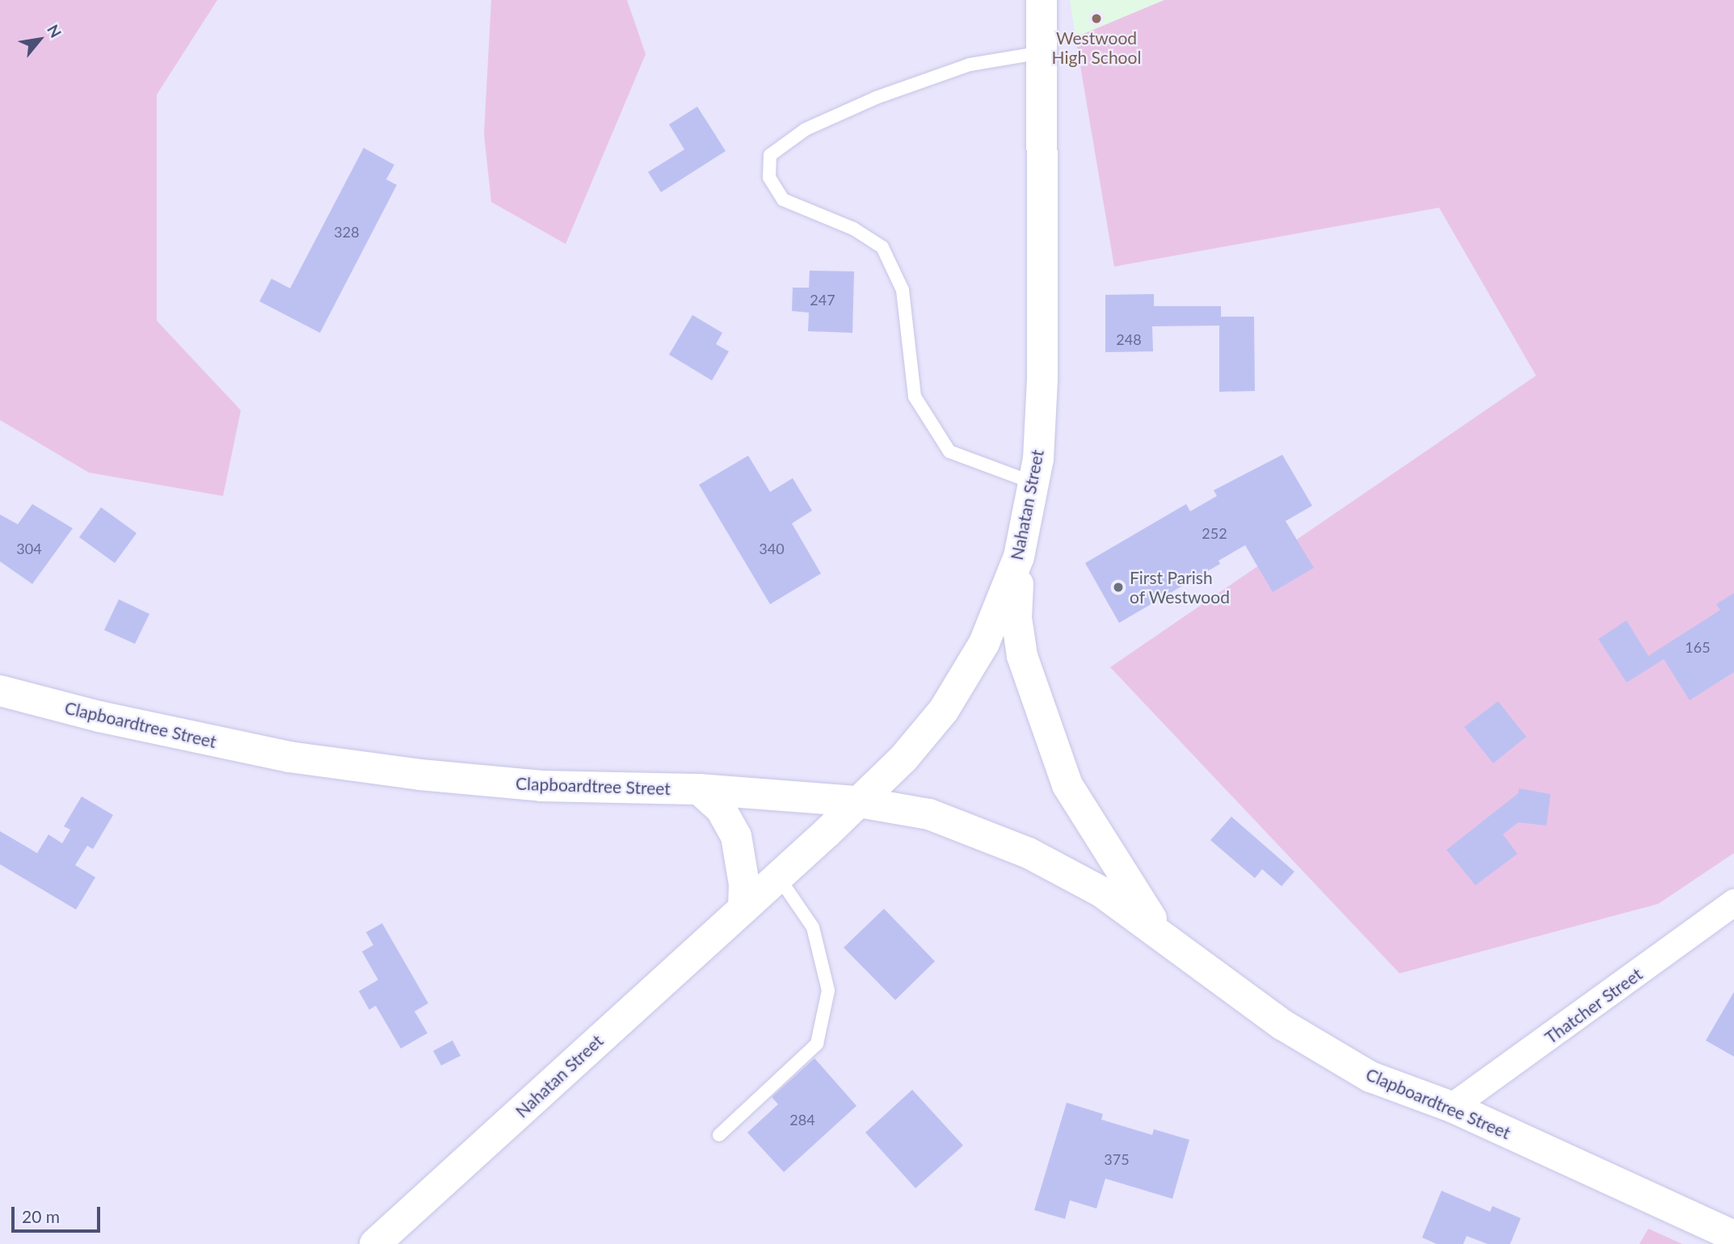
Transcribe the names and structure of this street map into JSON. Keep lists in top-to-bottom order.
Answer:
{
  "streets": {
    "main road": ["Nahatan Street", "Clapboardtree Street"],
    "street": ["Thatcher Street"]
  },
  "crossings": [
    ["Nahatan Street", "Clapboardtree Street"],
    ["Clapboardtree Street", "Thatcher Street"]
  ],
  "places": ["Westwood High School", "First Parish of Westwood"],
  "house_numbers": [
    "328",
    "247",
    "248",
    "252",
    "304",
    "340",
    "165",
    "284",
    "375"
  ],
  "scale_bar": "20 m",
  "north": "top right"
}
